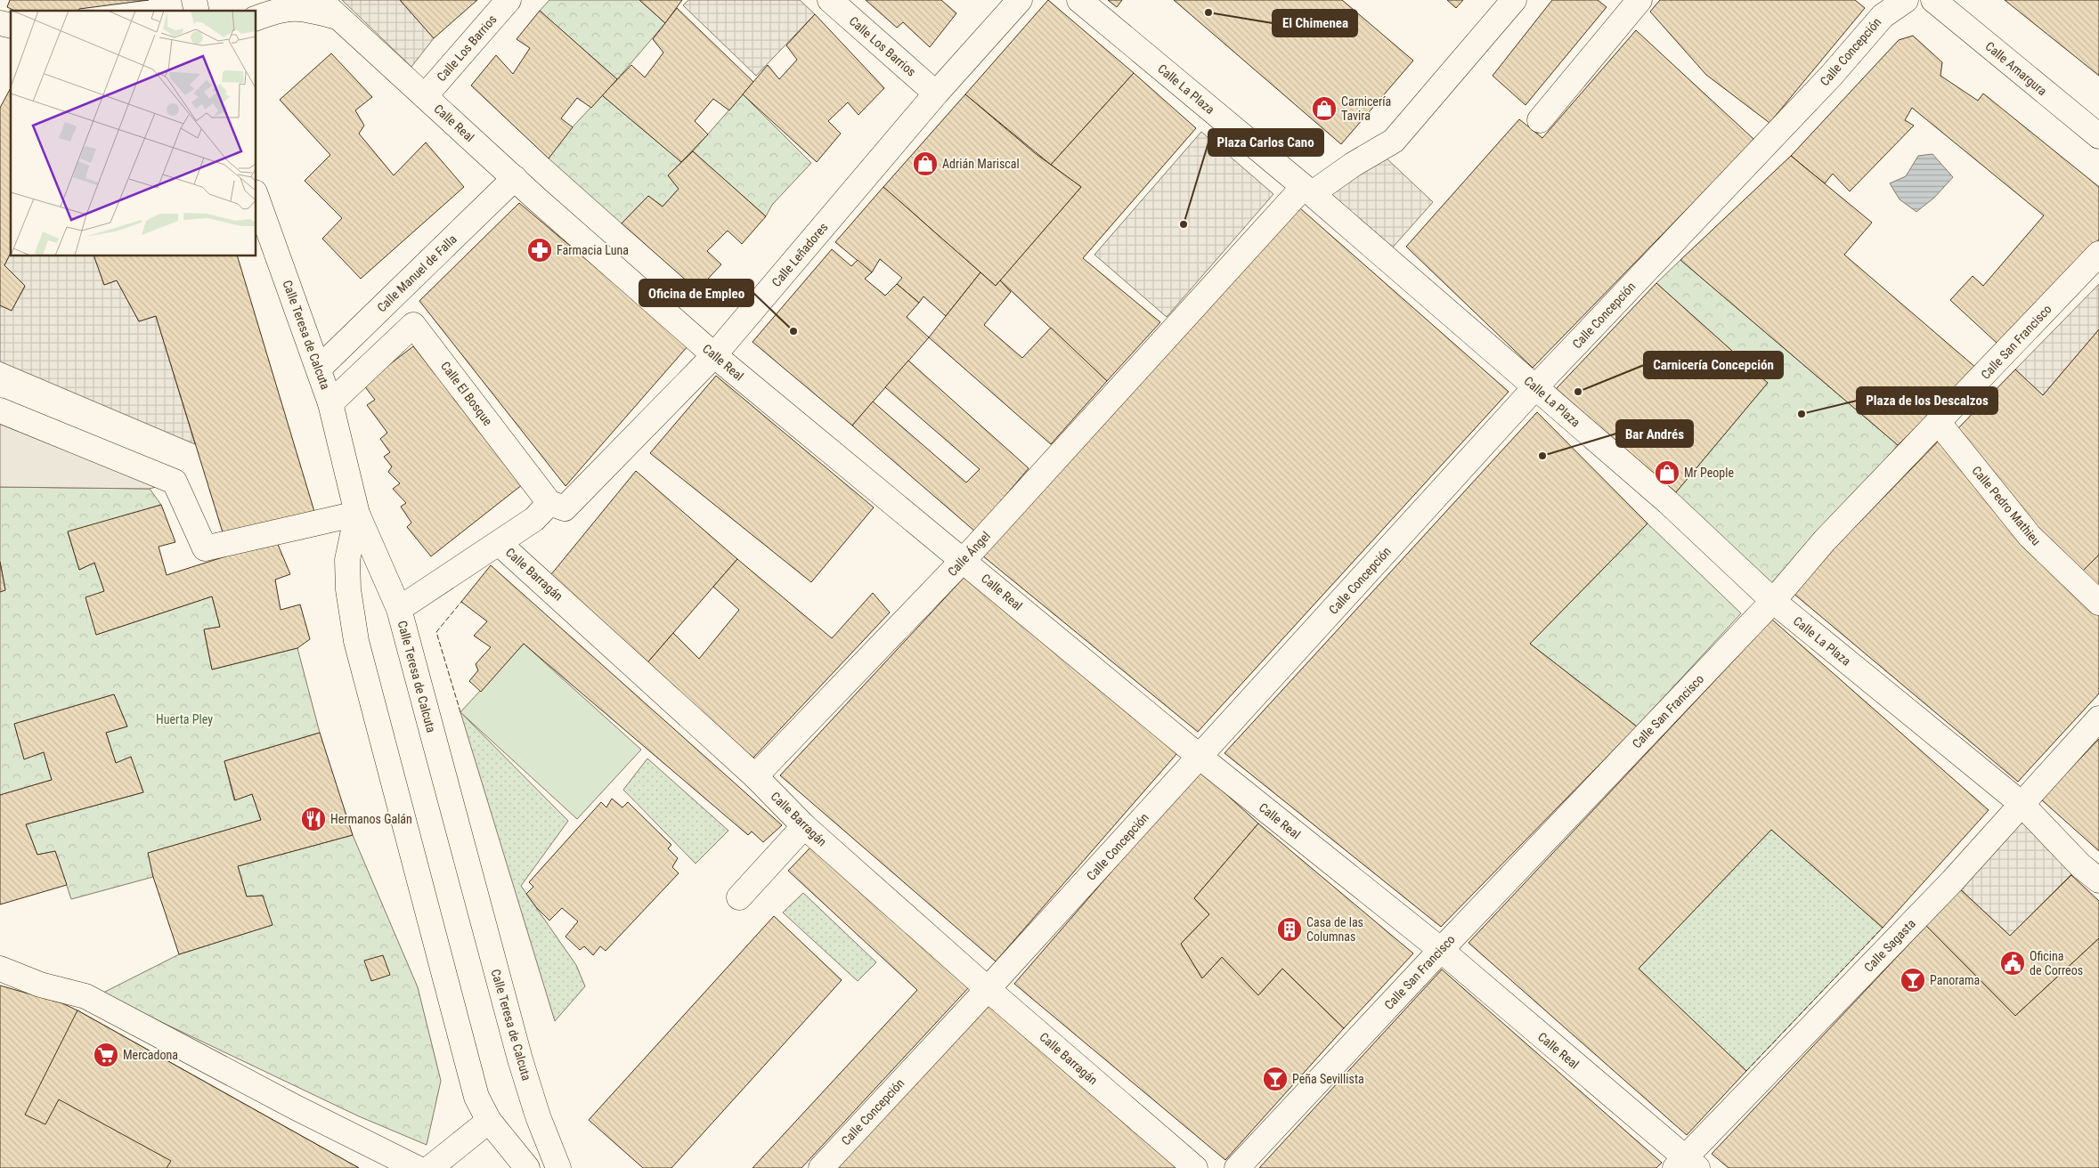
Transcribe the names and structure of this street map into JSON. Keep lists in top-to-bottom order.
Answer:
{
  "streets": {
    "street": [
      "Calle Los Barrios",
      "Calle Concepción",
      "Calle Amargura",
      "Calle La Plaza",
      "Calle Real",
      "Calle Leñadores",
      "Calle Manuel de Falla",
      "Calle Teresa de Calcuta",
      "Calle San Francisco",
      "Calle El Bosque",
      "Calle Pedro Mathieu",
      "Calle Ángel",
      "Calle Barragán",
      "Calle Sagasta"
    ]
  },
  "crossings": [
    ["Calle Los Barrios", "Calle Real"],
    ["Calle Los Barrios", "Calle Leñadores"],
    ["Calle Concepción", "Calle La Plaza"],
    ["Calle Concepción", "Calle Real"],
    ["Calle Concepción", "Calle Barragán"],
    ["Calle La Plaza", "Calle San Francisco"],
    ["Calle La Plaza", "Calle Ángel"],
    ["Calle La Plaza", "Calle Sagasta"],
    ["Calle Real", "Calle Leñadores"],
    ["Calle Real", "Calle Manuel de Falla"],
    ["Calle Real", "Calle San Francisco"],
    ["Calle Real", "Calle Ángel"],
    ["Calle Real", "Calle Sagasta"],
    ["Calle Leñadores", "Calle El Bosque"],
    ["Calle Manuel de Falla", "Calle Teresa de Calcuta"],
    ["Calle Manuel de Falla", "Calle El Bosque"],
    ["Calle Teresa de Calcuta", "Calle Barragán"],
    ["Calle San Francisco", "Calle Pedro Mathieu"],
    ["Calle Ángel", "Calle Barragán"]
  ],
  "parks": ["Huerta Pley"],
  "places": {
    "other": [
      "El Chimenea",
      "Plaza Carlos Cano",
      "Oficina de Empleo",
      "Carnicería Concepción",
      "Plaza de los Descalzos",
      "Bar Andrés"
    ],
    "shop": ["Carnicería Tavira", "Adrián Mariscal", "Mr People"],
    "pharmacy": ["Farmacia Luna"],
    "restaurant": ["Hermanos Galán"],
    "building": ["Casa de las Columnas"],
    "public building": ["Oficina de Correos"],
    "bar": ["Panorama", "Peña Sevillista"],
    "supermarket": ["Mercadona"]
  }
}
